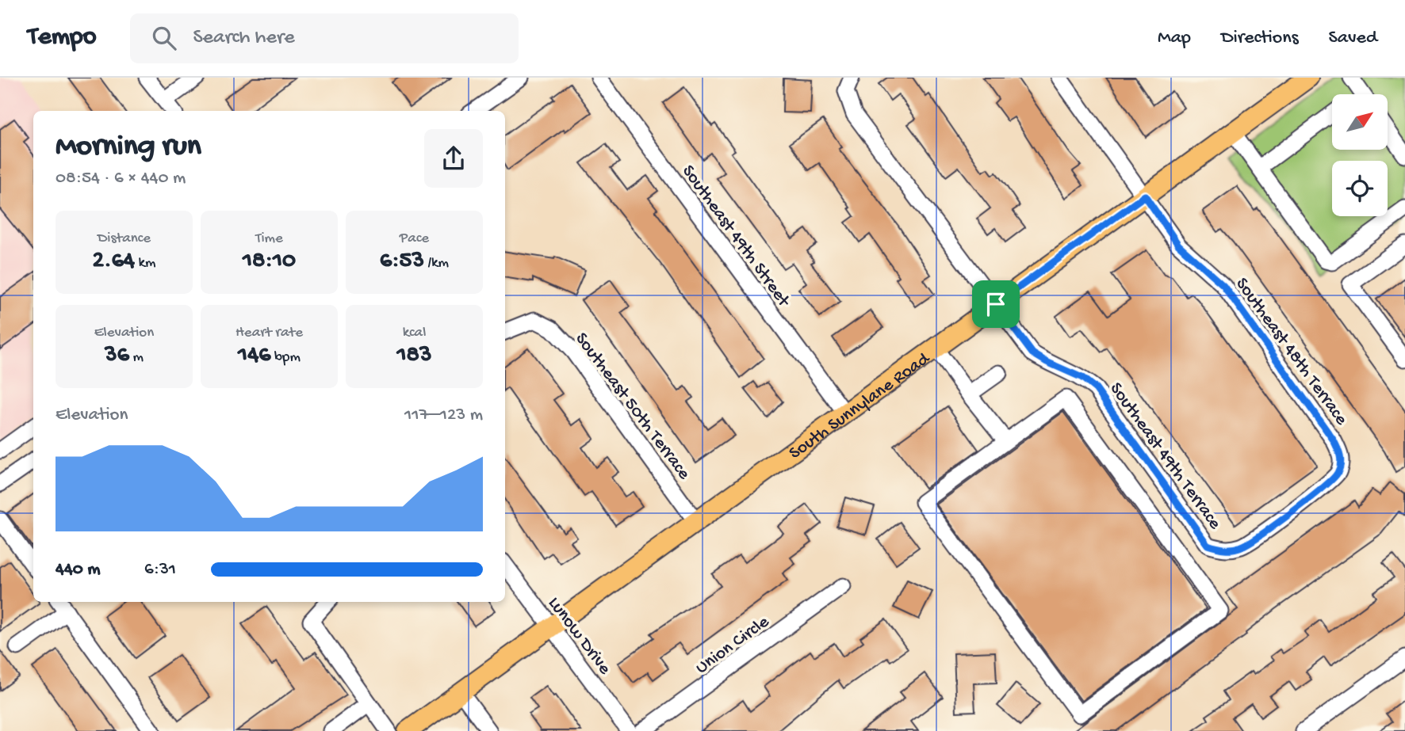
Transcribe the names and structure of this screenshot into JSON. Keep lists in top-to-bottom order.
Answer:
{
  "streets": {
    "main road": ["South Sunnylane Road"],
    "street": [
      "Southeast 49th Street",
      "Southeast 48th Terrace",
      "Southeast 50th Terrace",
      "Southeast 49th Terrace",
      "Lunow Drive",
      "Union Circle"
    ]
  },
  "crossings": [
    ["Southeast 49th Street", "South Sunnylane Road"],
    ["Southeast 48th Terrace", "South Sunnylane Road"],
    ["Southeast 48th Terrace", "Southeast 49th Terrace"],
    ["South Sunnylane Road", "Southeast 50th Terrace"],
    ["South Sunnylane Road", "Southeast 49th Terrace"],
    ["South Sunnylane Road", "Lunow Drive"]
  ],
  "north": "top right",
  "page": {
    "header": "Tempo",
    "search": "Search here",
    "nav": ["Map", "Directions", "Saved"],
    "heading": ["Morning run", "08:54 · 6 × 440 m"],
    "stats": [
      ["Distance", "2.64 km"],
      ["Time", "18:10"],
      ["Pace", "6:53 /km"],
      ["Elevation", "36 m"],
      ["Heart rate", "146 bpm"],
      ["kcal", "183"]
    ],
    "chart": ["Elevation", "117–123 m"],
    "list": [
      {
        "name": "440 m",
        "note": "6:31"
      }
    ]
  }
}
